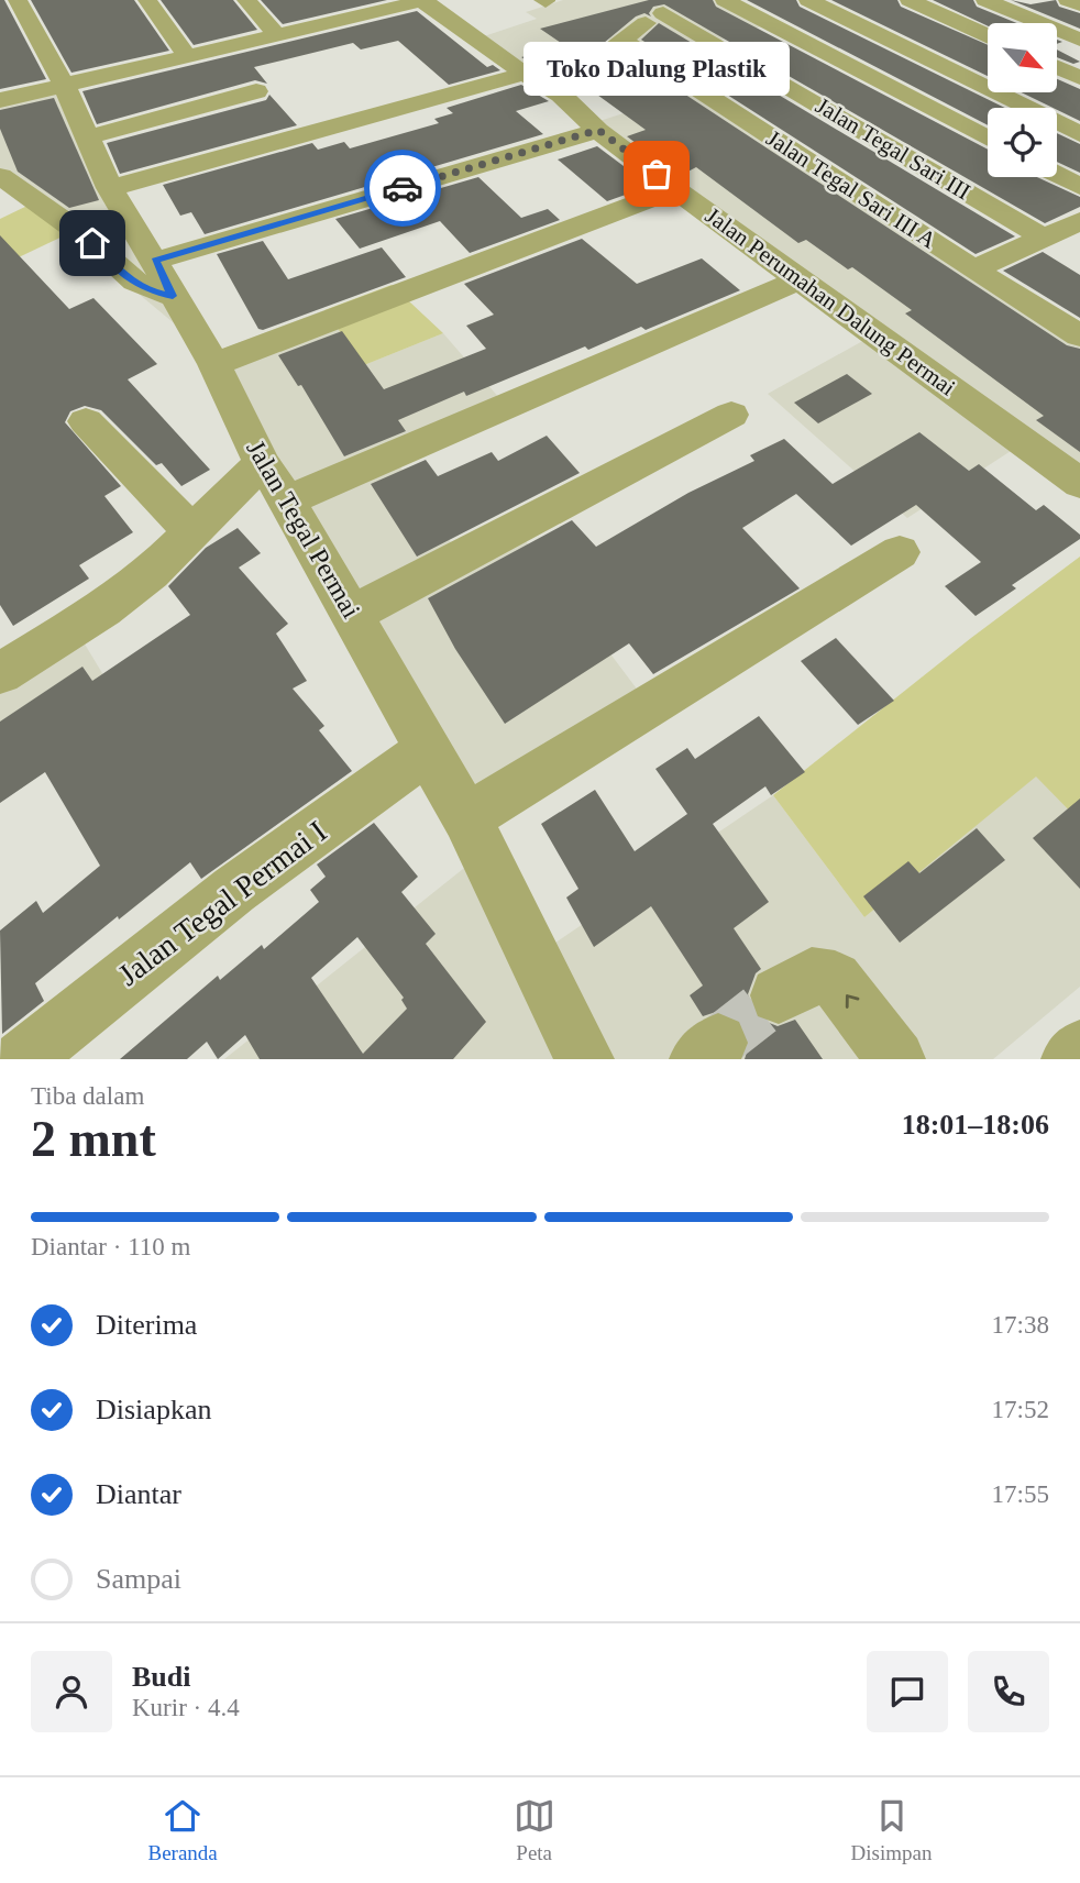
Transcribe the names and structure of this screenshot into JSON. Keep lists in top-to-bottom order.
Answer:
{
  "streets": {
    "street": [
      "Jalan Tegal Sari III",
      "Jalan Tegal Sari III A",
      "Jalan Perumahan Dalung Permai",
      "Jalan Tegal Permai",
      "Jalan Tegal Permai I"
    ]
  },
  "crossings": [
    ["Jalan Tegal Permai", "Jalan Tegal Permai I"]
  ],
  "places": ["Toko Dalung Plastik"],
  "north": "bottom right",
  "page": {
    "bubble": "Toko Dalung Plastik",
    "heading": ["2 mnt", "Tiba dalam", "18:01–18:06"],
    "panel": ["Budi", "Kurir · 4.4"],
    "bar": "Diantar · 110 m",
    "list": [
      ["Diterima", "17:38"],
      ["Disiapkan", "17:52"],
      ["Diantar", "17:55"],
      "Sampai"
    ],
    "tabs": ["Beranda", "Peta", "Disimpan"]
  }
}
